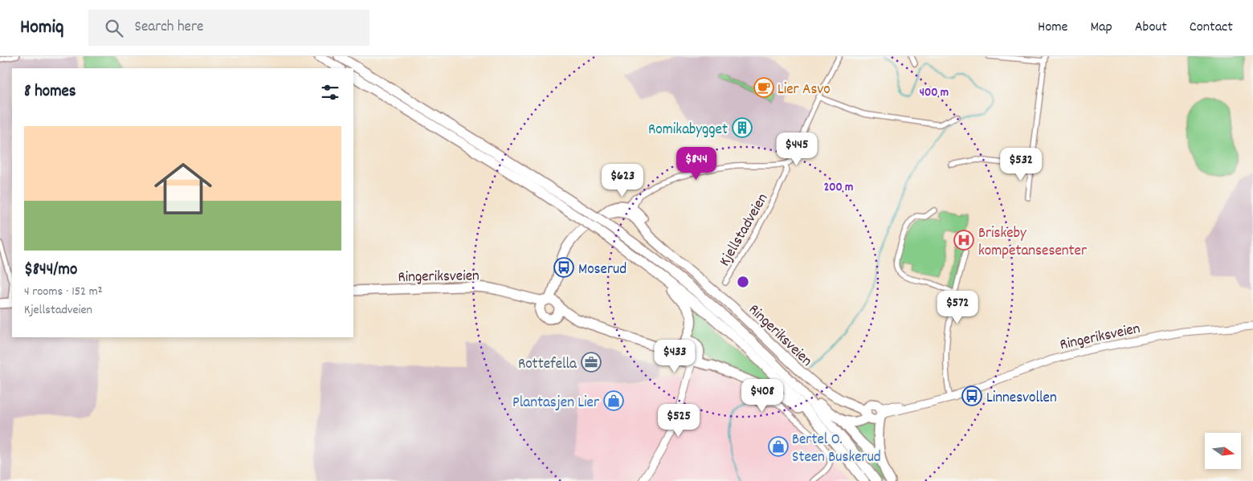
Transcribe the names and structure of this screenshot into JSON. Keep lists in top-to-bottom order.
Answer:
{
  "streets": {
    "highway": ["Ringeriksveien"],
    "street": ["Kjellstadveien"]
  },
  "places": {
    "cafe": ["Lier Asvo"],
    "building": ["Romikabygget"],
    "hospital": ["Briskeby kompetansesenter"],
    "bus stop": ["Moserud", "Linnesvollen"],
    "office": ["Rottefella"],
    "shop": ["Plantasjen Lier", "Bertel O. Steen Buskerud"]
  },
  "north": "right",
  "page": {
    "header": "Homiq",
    "search": "Search here",
    "nav": [
      "Home",
      "Map",
      "About",
      "Contact"
    ],
    "heading": "8 homes",
    "list": [
      {
        "name": "$844/mo",
        "note": "4 rooms · 152 m² · Kjellstadveien"
      }
    ],
    "price": [
      "$445",
      "$844",
      "$532",
      "$623",
      "$572",
      "$433",
      "$408",
      "$525"
    ]
  },
  "rings": ["400 m", "200 m"]
}
